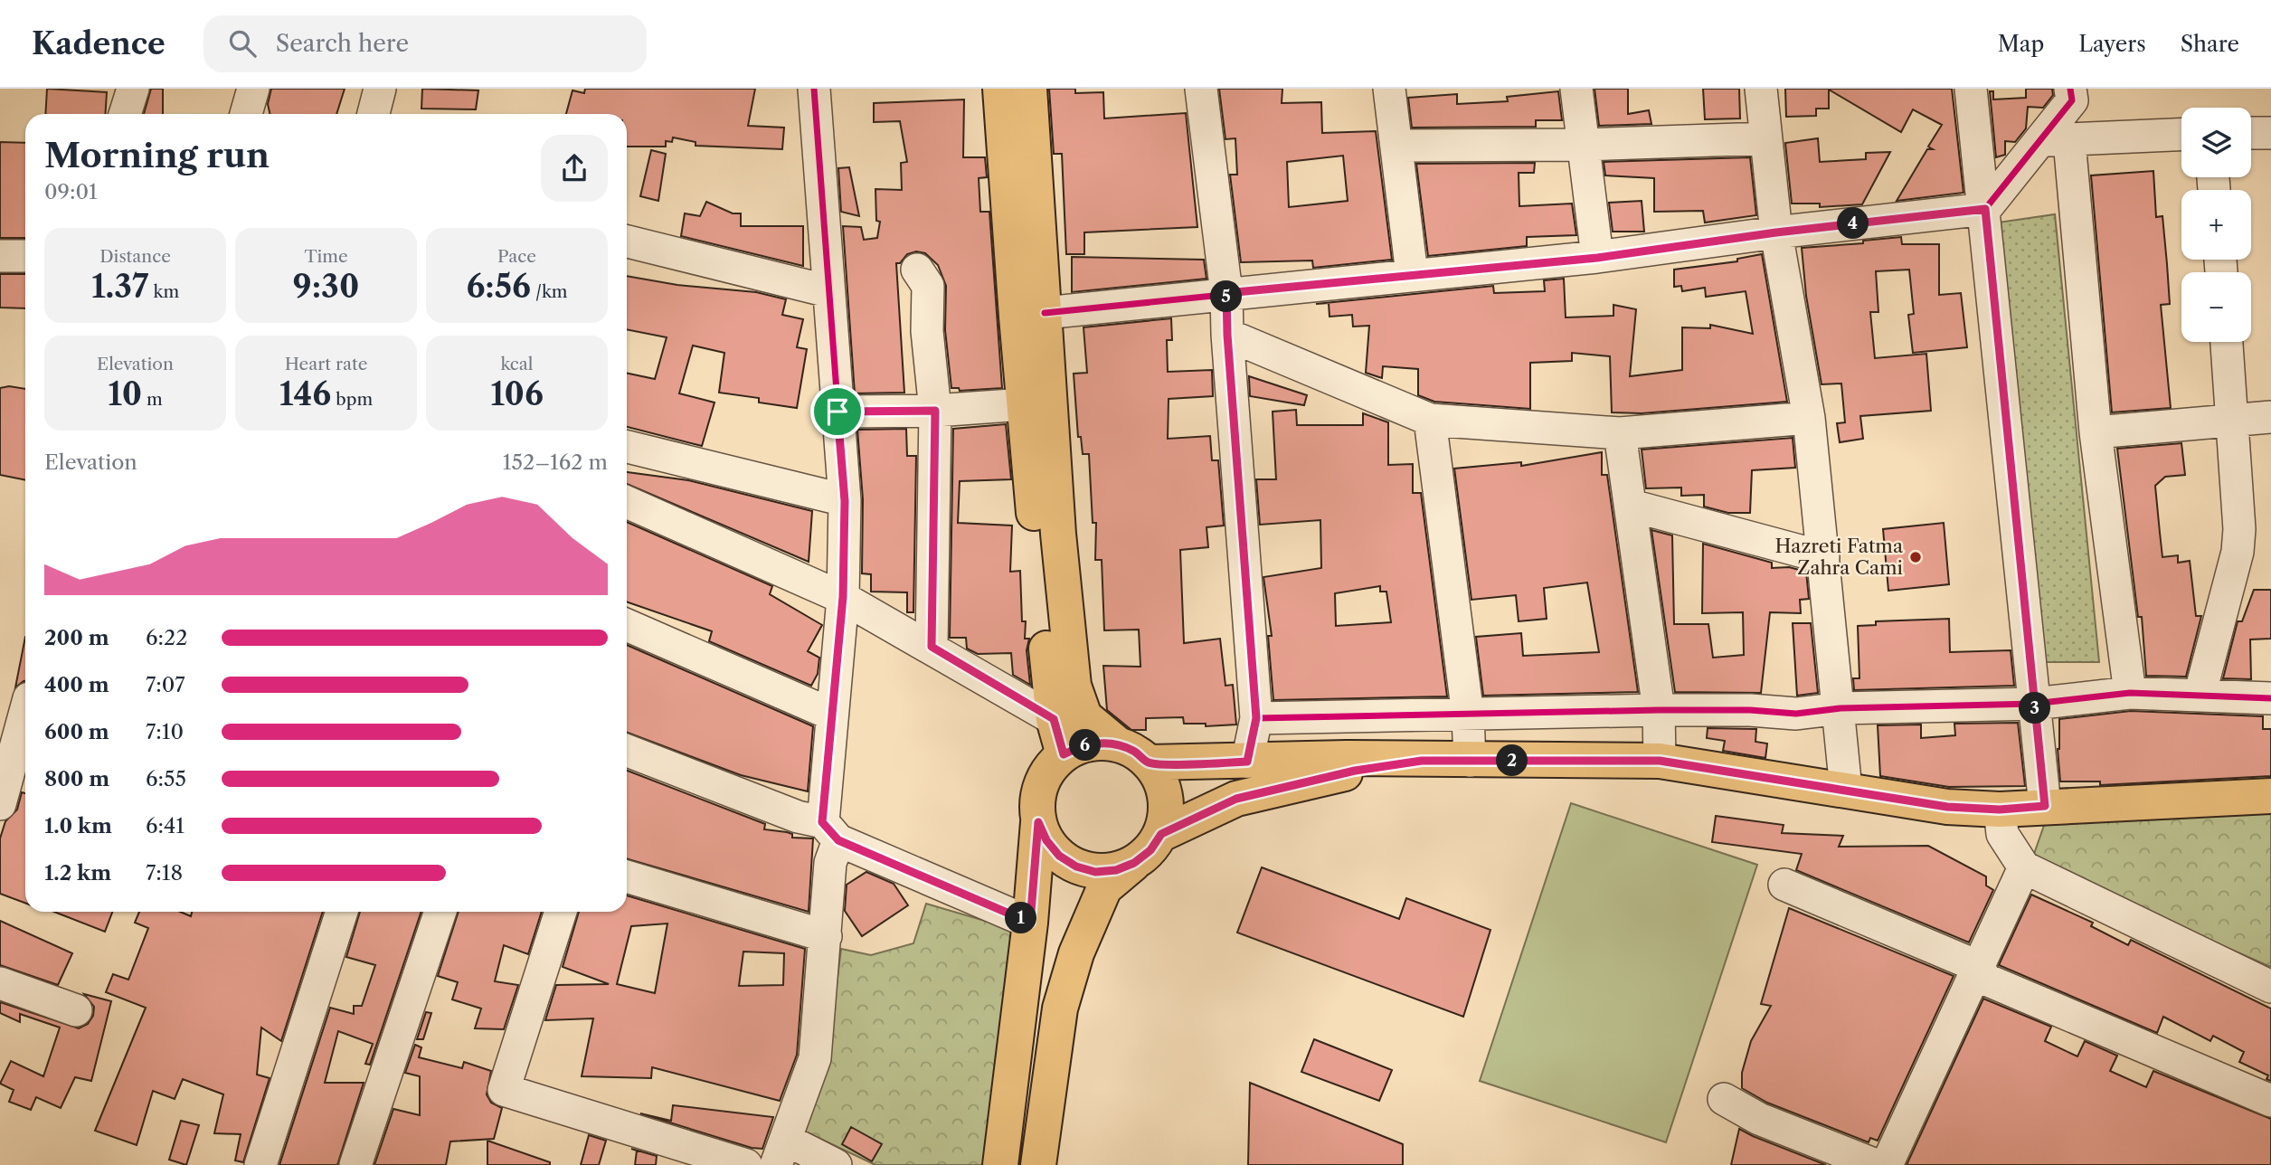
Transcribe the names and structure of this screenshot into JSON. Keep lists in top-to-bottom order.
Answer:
{
  "places": ["Hazreti Fatma Zahra Cami"],
  "page": {
    "header": "Kadence",
    "search": "Search here",
    "nav": ["Map", "Layers", "Share"],
    "map_buttons": ["+", "−"],
    "heading": ["Morning run", "09:01"],
    "pins": [
      "4",
      "5",
      "3",
      "6",
      "2",
      "1"
    ],
    "stats": [
      ["Distance", "1.37 km"],
      ["Time", "9:30"],
      ["Pace", "6:56 /km"],
      ["Elevation", "10 m"],
      ["Heart rate", "146 bpm"],
      ["kcal", "106"]
    ],
    "chart": ["Elevation", "152–162 m"],
    "list": [
      {
        "name": "200 m",
        "note": "6:22"
      },
      {
        "name": "400 m",
        "note": "7:07"
      },
      {
        "name": "600 m",
        "note": "7:10"
      },
      {
        "name": "800 m",
        "note": "6:55"
      },
      {
        "name": "1.0 km",
        "note": "6:41"
      },
      {
        "name": "1.2 km",
        "note": "7:18"
      }
    ]
  }
}
